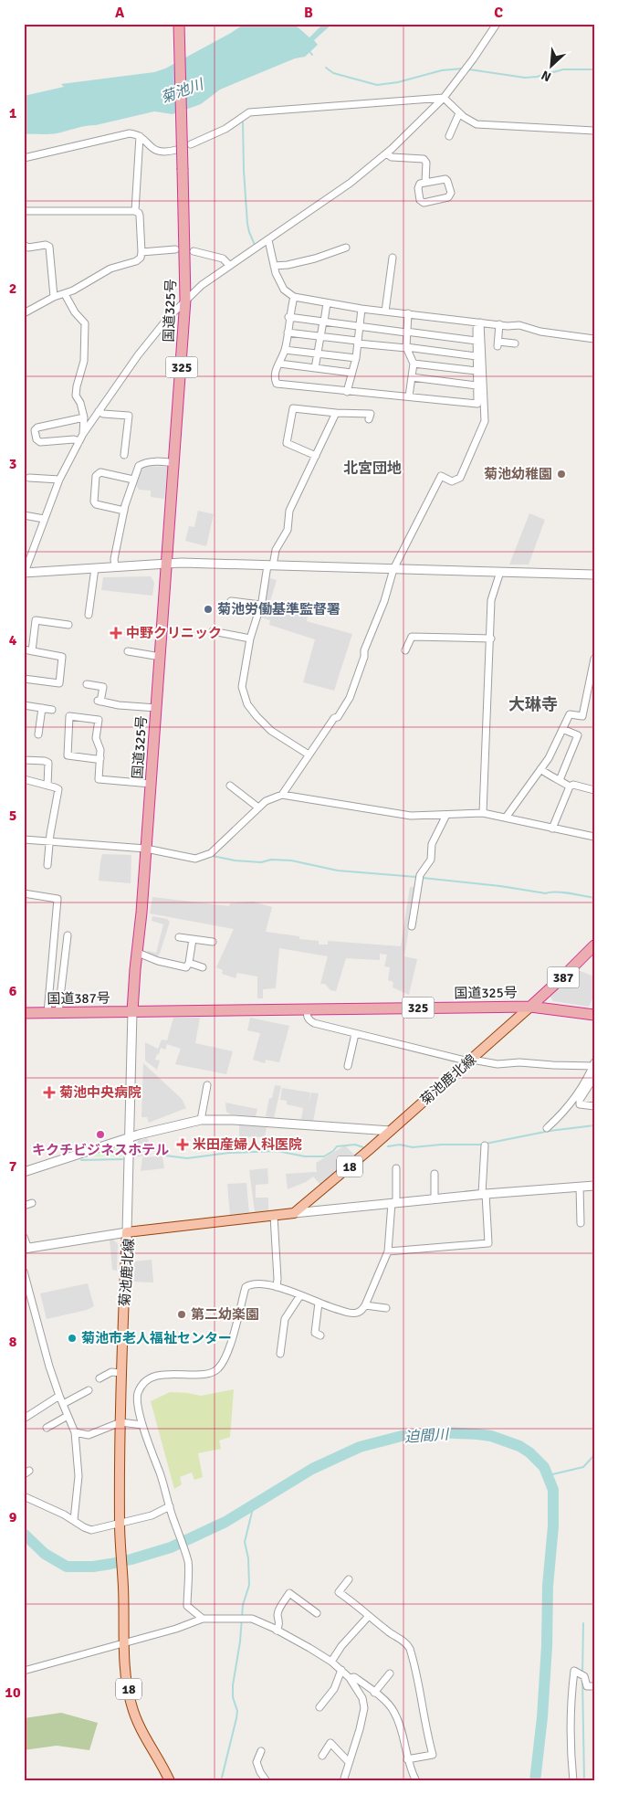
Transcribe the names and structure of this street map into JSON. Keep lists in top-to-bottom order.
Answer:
{
  "streets": {
    "highway": [
      "国道325号",
      "325",
      "387",
      "国道387号"
    ],
    "main road": ["菊池鹿北線", "18"]
  },
  "crossings": [
    ["国道325号", "387"],
    ["国道325号", "国道387号"],
    ["国道325号", "菊池鹿北線"],
    ["387", "菊池鹿北線"]
  ],
  "districts": ["北宮団地", "大琳寺"],
  "water": ["菊池川", "迫間川"],
  "places": {
    "other": [
      "菊池幼稚園",
      "菊池労働基準監督署",
      "キクチビジネスホテル",
      "第二幼楽園",
      "菊池市老人福祉センター"
    ],
    "health": ["中野クリニック", "菊池中央病院", "米田産婦人科医院"]
  },
  "north": "bottom left",
  "grid": {
    "columns": ["A", "B", "C"],
    "rows": [
      "1",
      "2",
      "3",
      "4",
      "5",
      "6",
      "7",
      "8",
      "9",
      "10"
    ]
  }
}
